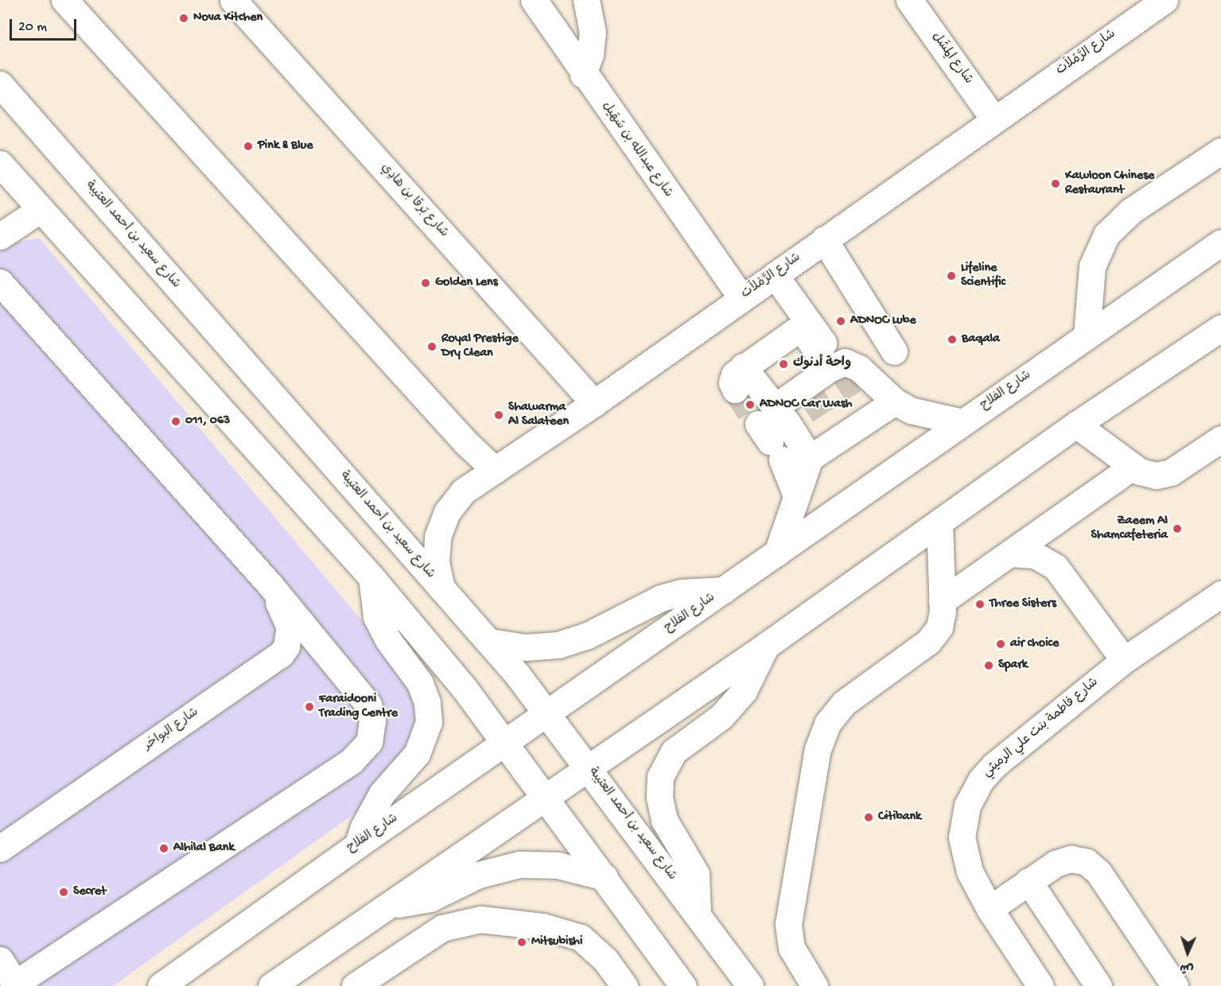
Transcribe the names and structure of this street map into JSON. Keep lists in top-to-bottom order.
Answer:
{
  "streets": {
    "main road": [
      "شارع الرَّمْلاَت",
      "شارع المِشَل",
      "شارع عبدالله بن سُهَيل",
      "شارع بَرقا بن هادِي",
      "شارع سعيد بن أحمد العتيبة",
      "شارع الفلاح",
      "شارع فاطمة بنت علي الرميثي",
      "شارع البواخر"
    ]
  },
  "crossings": [
    ["شارع الرَّمْلاَت", "شارع المِشَل"],
    ["شارع الرَّمْلاَت", "شارع عبدالله بن سُهَيل"],
    ["شارع الرَّمْلاَت", "شارع بَرقا بن هادِي"],
    ["شارع الرَّمْلاَت", "شارع سعيد بن أحمد العتيبة"],
    ["شارع سعيد بن أحمد العتيبة", "شارع الفلاح"]
  ],
  "places": [
    "Nova Kitchen",
    "Pink & Blue",
    "Kawloon Chinese Restaurant",
    "Lifeline Scientific",
    "Golden Lens",
    "ADNOC Lube",
    "Baqala",
    "Royal Prestige Dry Clean",
    "واحة أدنوك",
    "ADNOC Car Wash",
    "Shawarma Al Salateen",
    "011, 063",
    "Zaeem Al Shamcafeteria",
    "Three Sisters",
    "air choice",
    "Spark",
    "Faraidooni Trading Centre",
    "Citibank",
    "Alhilal Bank",
    "Secret",
    "Mitsubishi"
  ],
  "scale_bar": "20 m",
  "north": "bottom"
}
